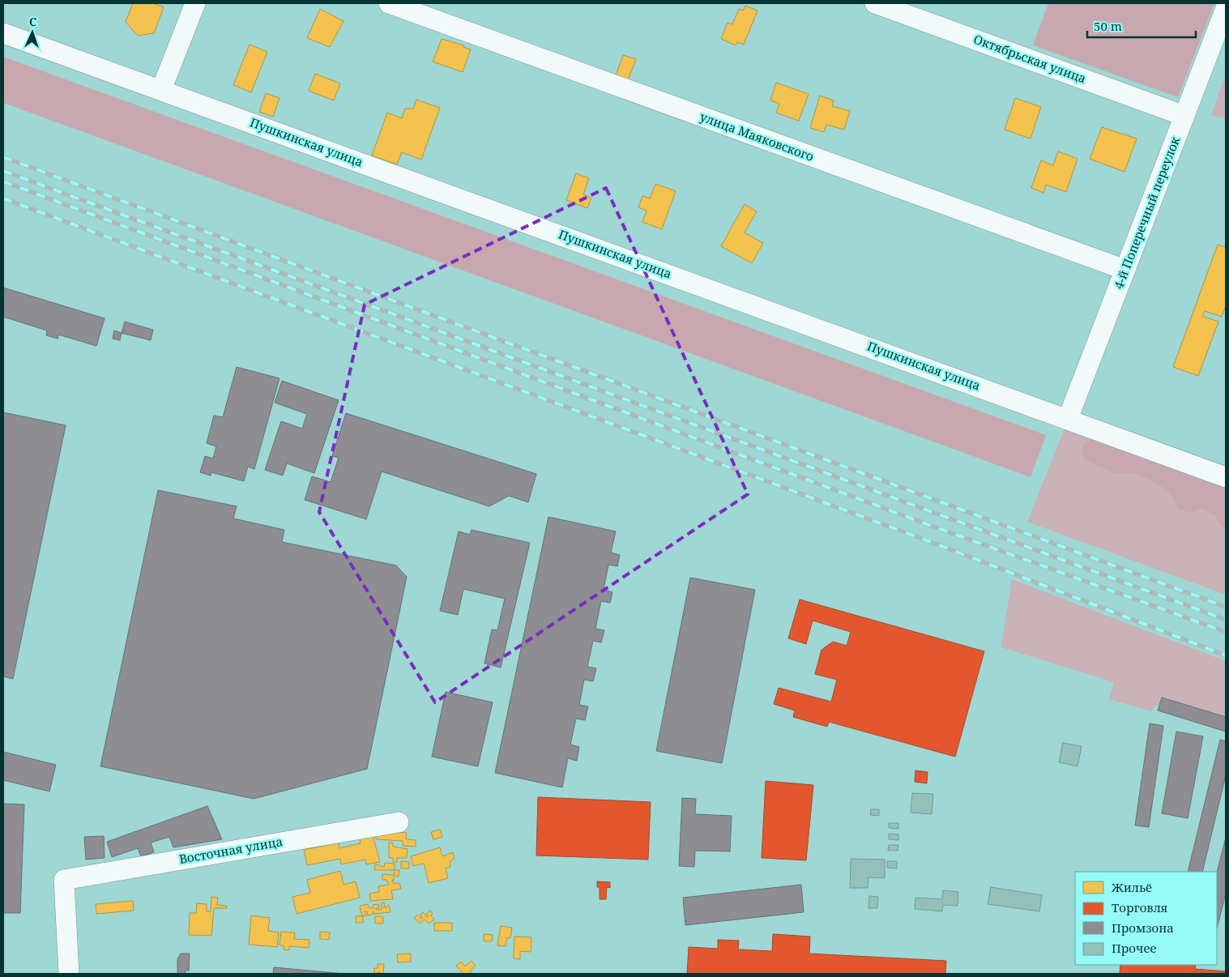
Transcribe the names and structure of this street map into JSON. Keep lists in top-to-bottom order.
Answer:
{
  "streets": {
    "street": [
      "Октябрьская улица",
      "улица Маяковского",
      "Пушкинская улица",
      "4-й Поперечный переулок",
      "Восточная улица"
    ]
  },
  "crossings": [
    ["Октябрьская улица", "4-й Поперечный переулок"],
    ["улица Маяковского", "4-й Поперечный переулок"],
    ["Пушкинская улица", "4-й Поперечный переулок"]
  ],
  "legend": [
    "Жильё",
    "Торговля",
    "Промзона",
    "Прочее"
  ],
  "scale_bar": "50 m",
  "north": "top"
}
